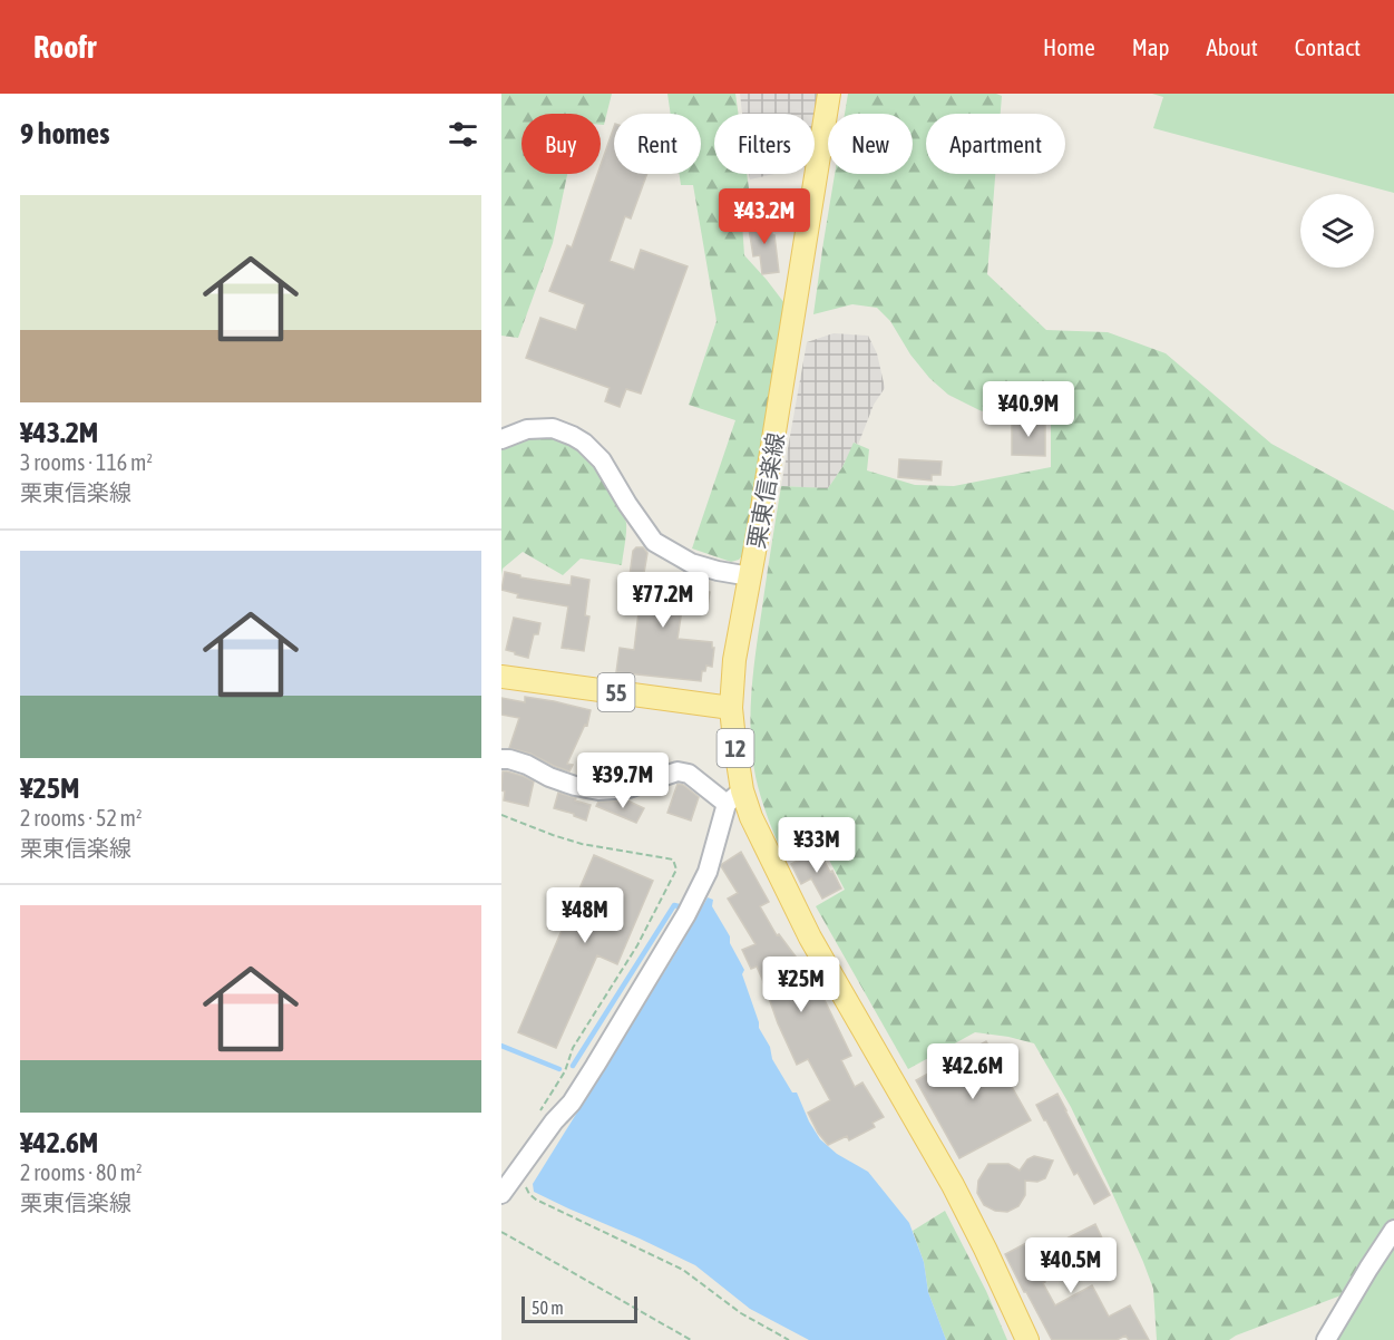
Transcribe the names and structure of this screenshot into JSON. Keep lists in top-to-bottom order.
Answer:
{
  "streets": {
    "main road": ["栗東信楽線", "55", "12"]
  },
  "crossings": [
    ["栗東信楽線", "55"]
  ],
  "scale_bar": "50 m",
  "page": {
    "header": "Roofr",
    "nav": [
      "Home",
      "Map",
      "About",
      "Contact"
    ],
    "heading": "9 homes",
    "chip": [
      "Buy",
      "Rent",
      "Filters",
      "New",
      "Apartment"
    ],
    "list": [
      {
        "name": "¥43.2M",
        "note": "3 rooms · 116 m² · 栗東信楽線"
      },
      {
        "name": "¥25M",
        "note": "2 rooms · 52 m² · 栗東信楽線"
      },
      {
        "name": "¥42.6M",
        "note": "2 rooms · 80 m² · 栗東信楽線"
      }
    ],
    "price": [
      "¥43.2M",
      "¥40.9M",
      "¥77.2M",
      "¥39.7M",
      "¥33M",
      "¥48M",
      "¥25M",
      "¥42.6M",
      "¥40.5M"
    ],
    "scale": "50 m"
  }
}
